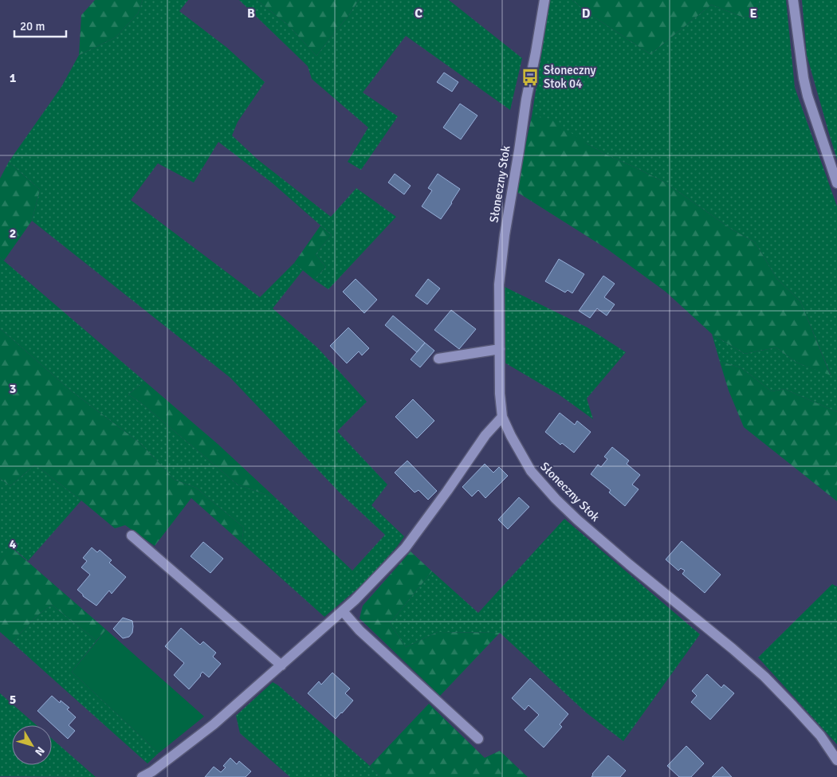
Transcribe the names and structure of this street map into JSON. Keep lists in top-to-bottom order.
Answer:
{
  "streets": {
    "street": ["Słoneczny Stok"]
  },
  "places": {
    "bus stop": ["Słoneczny Stok 04"]
  },
  "scale_bar": "20 m",
  "north": "bottom right",
  "grid": {
    "columns": [
      "B",
      "C",
      "D",
      "E"
    ],
    "rows": [
      "1",
      "2",
      "3",
      "4",
      "5"
    ]
  }
}
